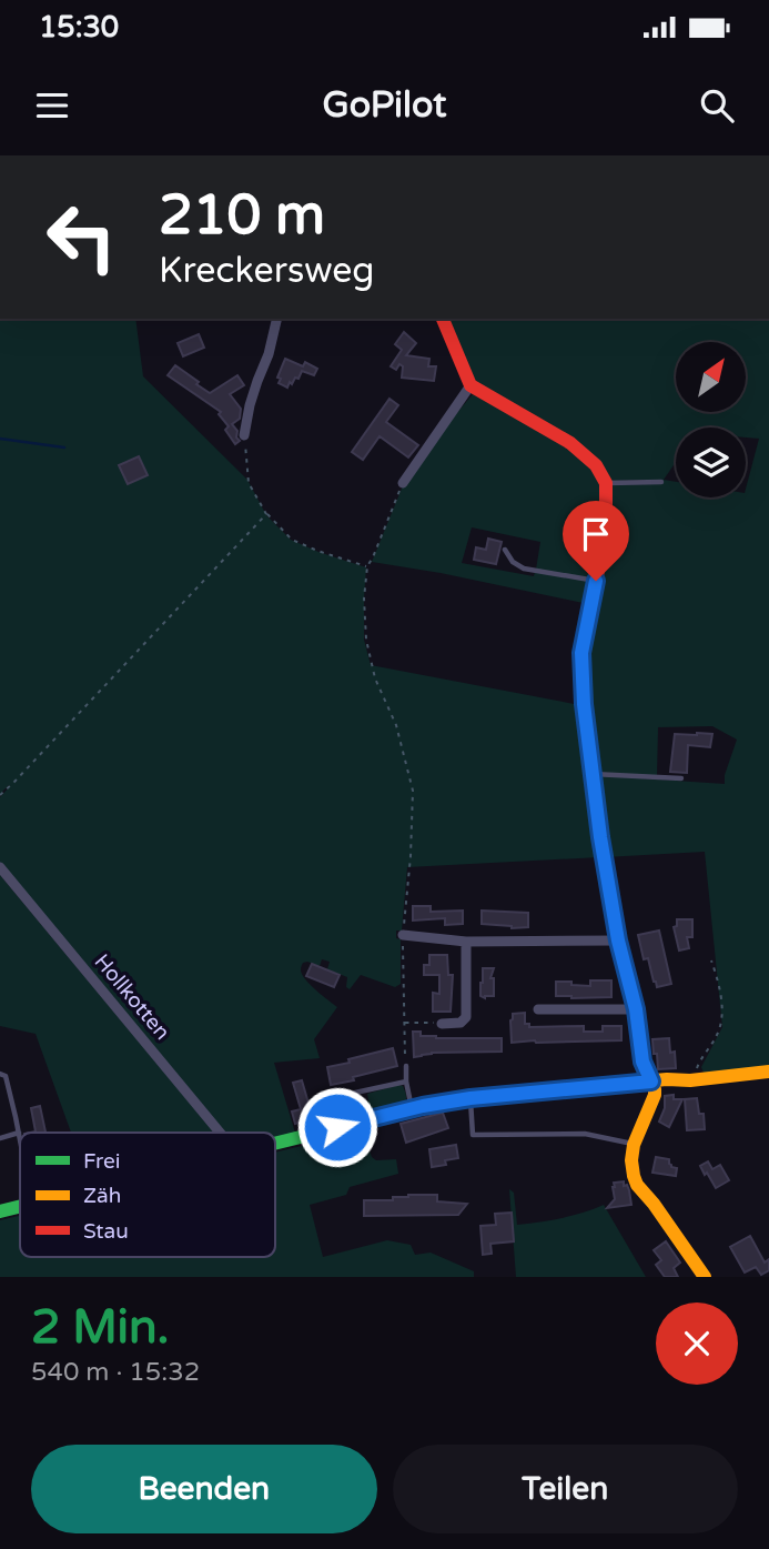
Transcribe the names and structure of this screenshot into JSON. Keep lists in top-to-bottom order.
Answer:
{
  "streets": {
    "street": ["Hollkotten"]
  },
  "legend": ["Frei", "Zäh", "Stau"],
  "north": "top right",
  "page": {
    "status": "15:30",
    "header": "GoPilot",
    "turn": ["210 m", "Kreckersweg"],
    "heading": ["2 Min.", "540 m · 15:32"],
    "buttons": ["Beenden", "Teilen"]
  }
}
